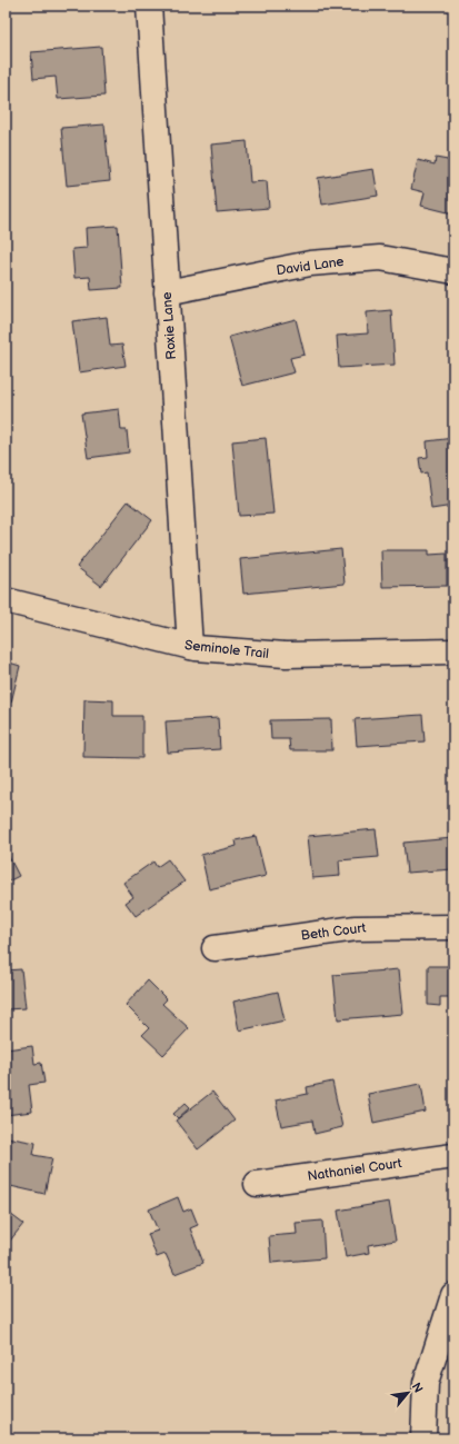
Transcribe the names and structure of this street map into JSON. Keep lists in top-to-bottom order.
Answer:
{
  "streets": {
    "street": [
      "David Lane",
      "Roxie Lane",
      "Seminole Trail",
      "Beth Court",
      "Nathaniel Court"
    ]
  },
  "crossings": [
    ["David Lane", "Roxie Lane"],
    ["Roxie Lane", "Seminole Trail"]
  ],
  "north": "top right"
}
